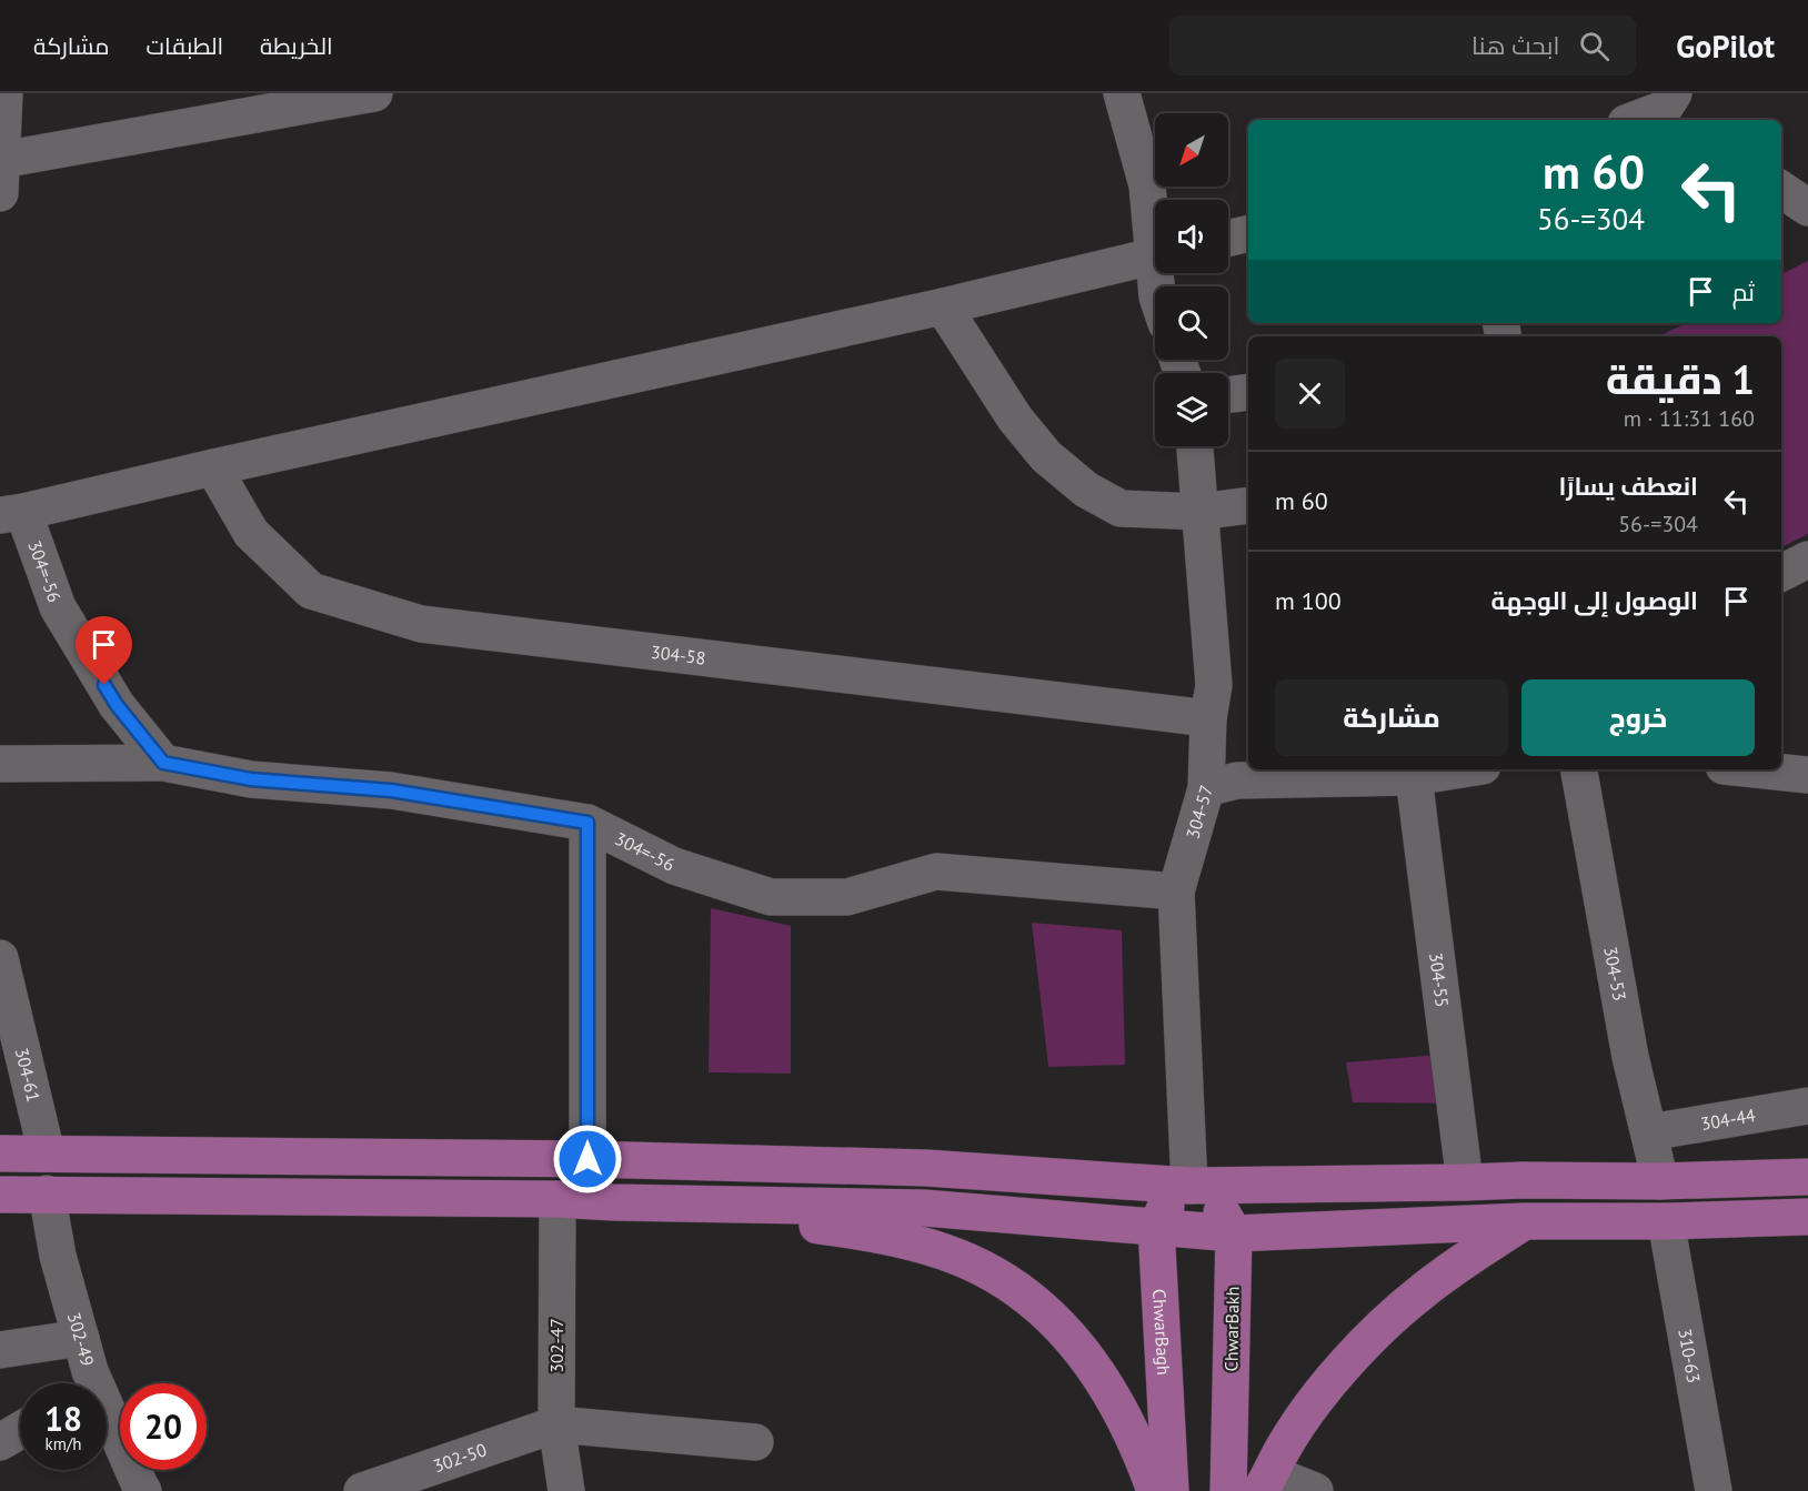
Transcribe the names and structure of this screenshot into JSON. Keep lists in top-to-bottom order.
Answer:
{
  "streets": {
    "main road": ["ChwarBakh", "ChwarBagh"],
    "street": [
      "304=-56",
      "304-58",
      "304-57",
      "304-53",
      "304-55",
      "304-61",
      "304-44",
      "302-49",
      "302-47",
      "310-63",
      "302-50"
    ]
  },
  "crossings": [
    ["304=-56", "304-57"],
    ["304-58", "304-57"],
    ["304-53", "304-44"],
    ["302-47", "302-50"]
  ],
  "north": "bottom left",
  "page": {
    "header": "GoPilot",
    "search": "ابحث هنا",
    "nav": ["الخريطة", "الطبقات", "مشاركة"],
    "turn": ["60 m", "304=-56"],
    "then": "ثم",
    "heading": ["1 دقيقة", "160 m · 11:31"],
    "list": [
      {
        "name": "انعطف يسارًا",
        "note": "304=-56",
        "value": "60 m"
      },
      {
        "name": "الوصول إلى الوجهة",
        "value": "100 m"
      }
    ],
    "buttons": ["خروج", "مشاركة"],
    "speed": "18 km/h",
    "limit": "20"
  }
}
